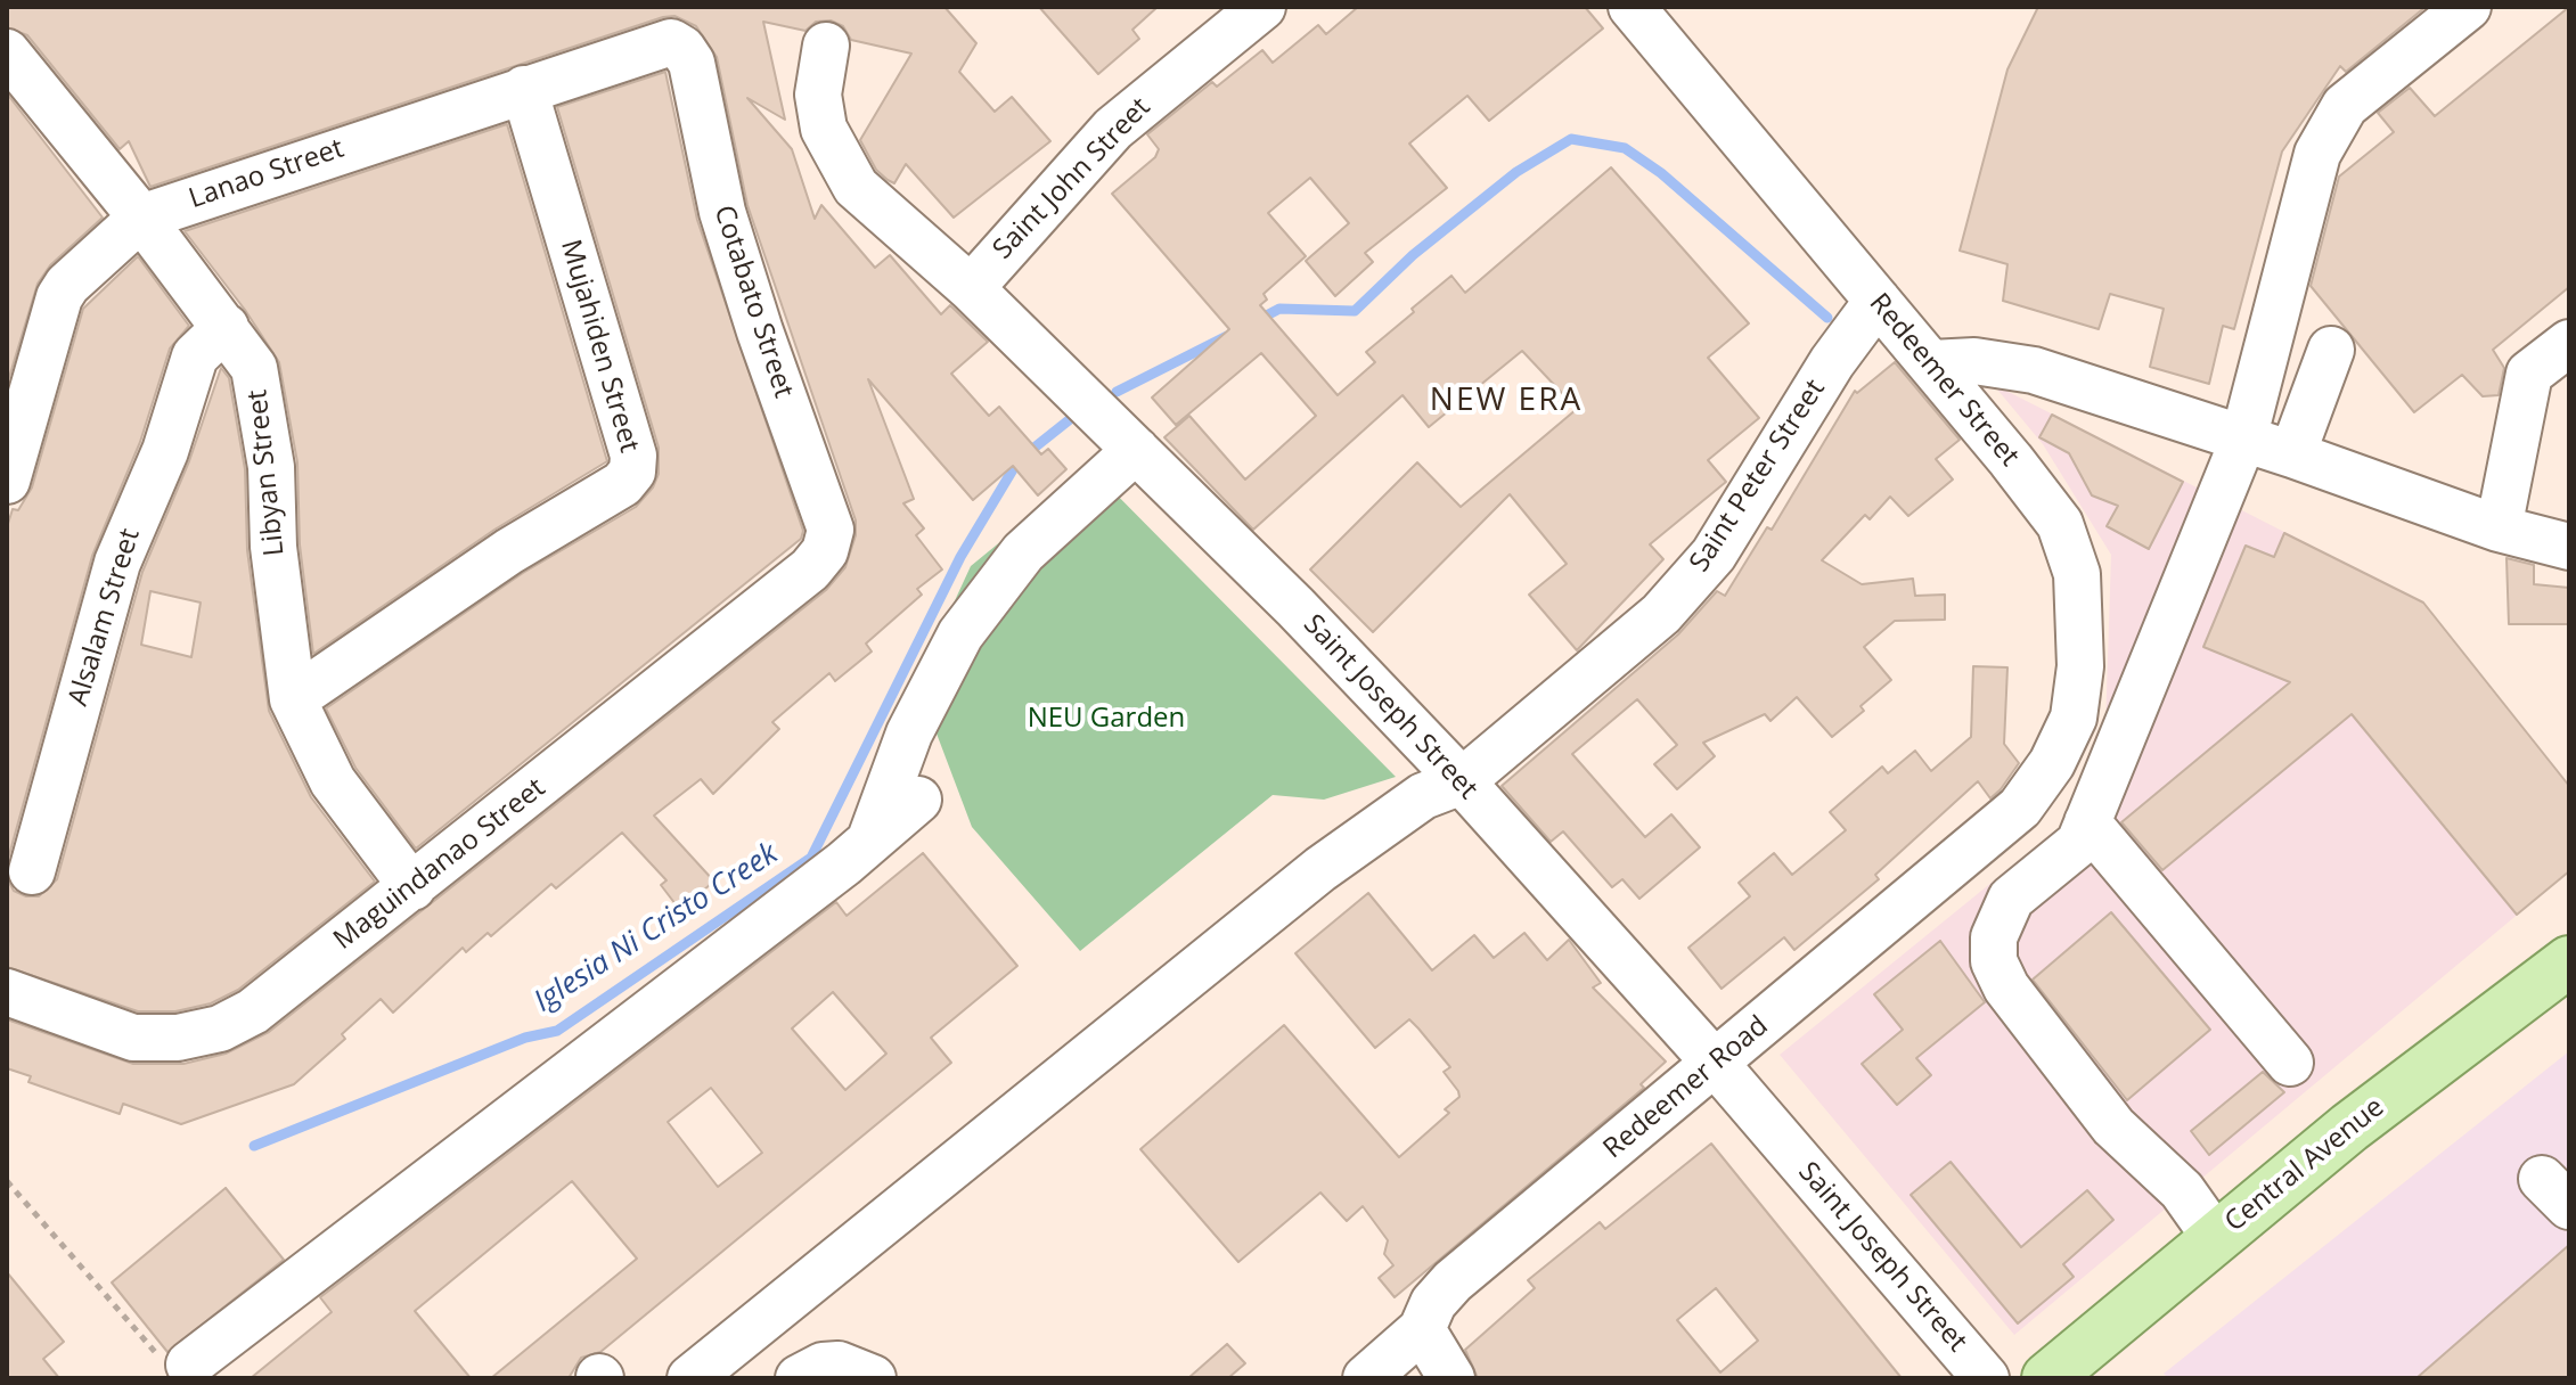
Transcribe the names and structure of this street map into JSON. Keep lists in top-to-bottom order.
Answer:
{
  "streets": {
    "main road": ["Central Avenue"],
    "street": [
      "Lanao Street",
      "Saint John Street",
      "Cotabato Street",
      "Mujahiden Street",
      "Redeemer Street",
      "Libyan Street",
      "Saint Peter Street",
      "Alsalam Street",
      "Saint Joseph Street",
      "Maguindanao Street",
      "Redeemer Road"
    ]
  },
  "crossings": [
    ["Lanao Street", "Cotabato Street"],
    ["Lanao Street", "Mujahiden Street"],
    ["Lanao Street", "Libyan Street"],
    ["Saint John Street", "Saint Joseph Street"],
    ["Cotabato Street", "Maguindanao Street"],
    ["Mujahiden Street", "Libyan Street"],
    ["Redeemer Street", "Saint Peter Street"],
    ["Redeemer Street", "Redeemer Road"],
    ["Libyan Street", "Alsalam Street"],
    ["Libyan Street", "Maguindanao Street"],
    ["Saint Peter Street", "Saint Joseph Street"],
    ["Saint Joseph Street", "Redeemer Road"]
  ],
  "districts": ["NEW ERA"],
  "water": ["Iglesia Ni Cristo Creek"],
  "parks": ["NEU Garden"]
}
